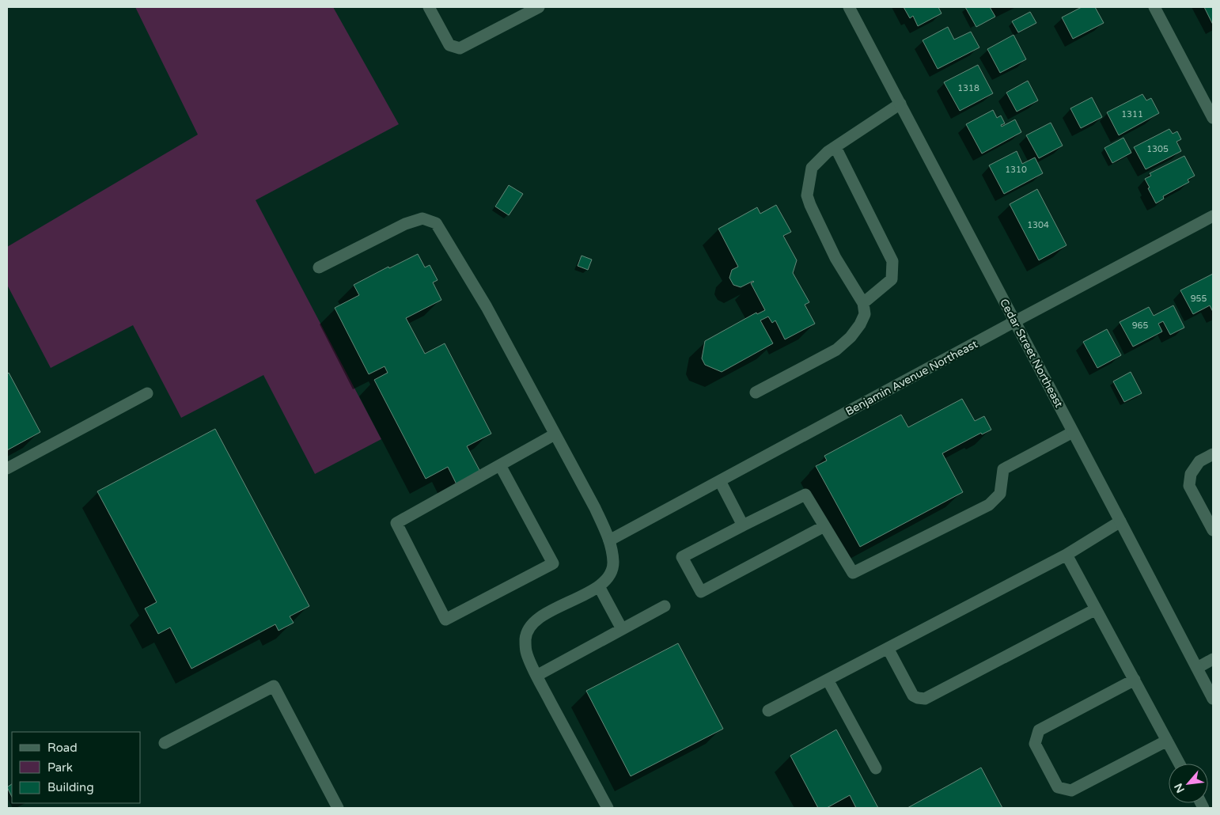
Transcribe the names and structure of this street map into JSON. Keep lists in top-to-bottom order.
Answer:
{
  "streets": {
    "street": ["Cedar Street Northeast", "Benjamin Avenue Northeast"]
  },
  "crossings": [
    ["Cedar Street Northeast", "Benjamin Avenue Northeast"]
  ],
  "house_numbers": [
    "1318",
    "1311",
    "1305",
    "1310",
    "1304",
    "955",
    "965"
  ],
  "legend": ["Road", "Park", "Building"],
  "north": "bottom left"
}
